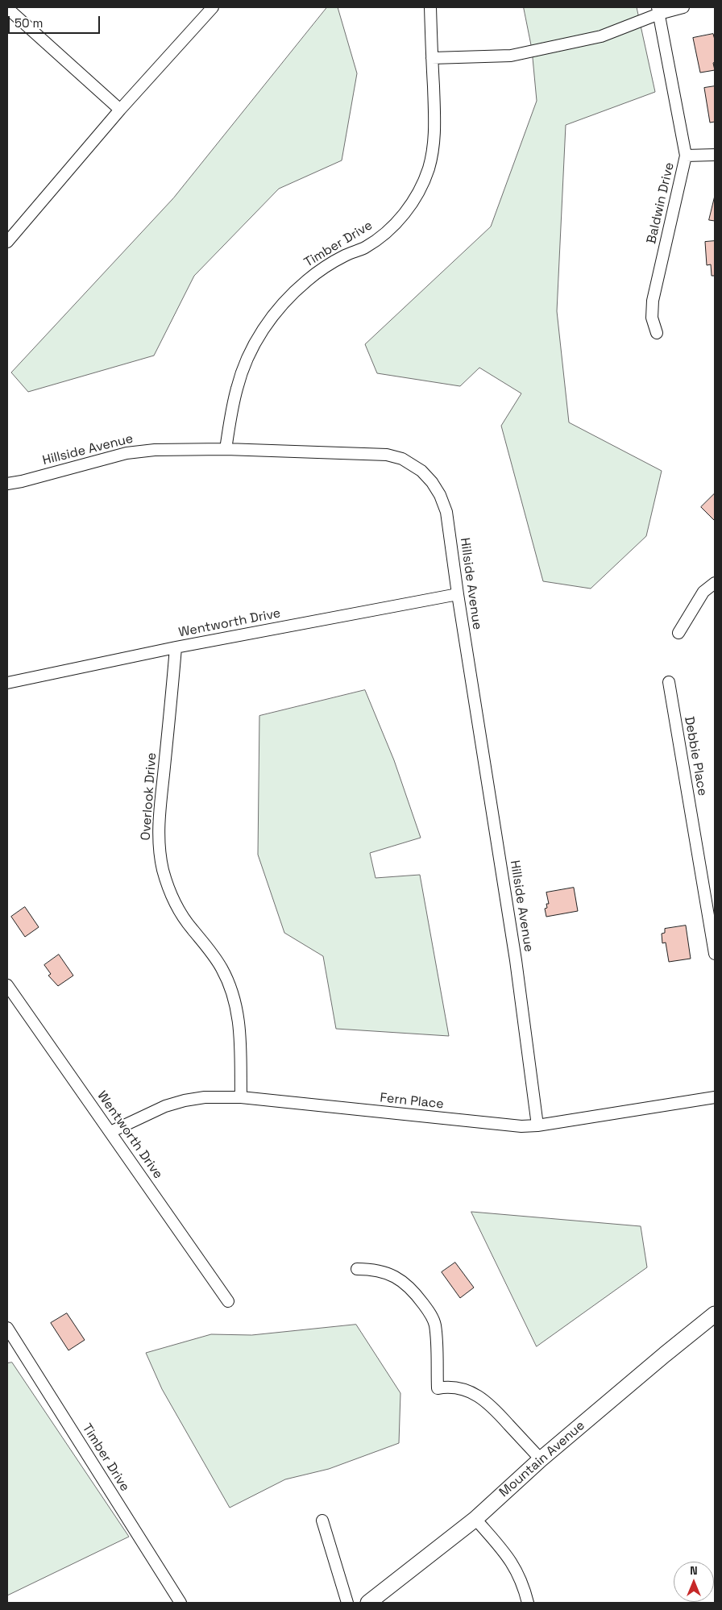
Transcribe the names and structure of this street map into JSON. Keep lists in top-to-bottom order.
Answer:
{
  "streets": {
    "main road": ["Mountain Avenue"],
    "street": [
      "Baldwin Drive",
      "Timber Drive",
      "Hillside Avenue",
      "Wentworth Drive",
      "Debbie Place",
      "Overlook Drive",
      "Fern Place"
    ]
  },
  "crossings": [
    ["Timber Drive", "Hillside Avenue"],
    ["Hillside Avenue", "Wentworth Drive"],
    ["Hillside Avenue", "Fern Place"],
    ["Wentworth Drive", "Overlook Drive"],
    ["Wentworth Drive", "Fern Place"],
    ["Overlook Drive", "Fern Place"]
  ],
  "scale_bar": "50 m",
  "north": "top"
}
